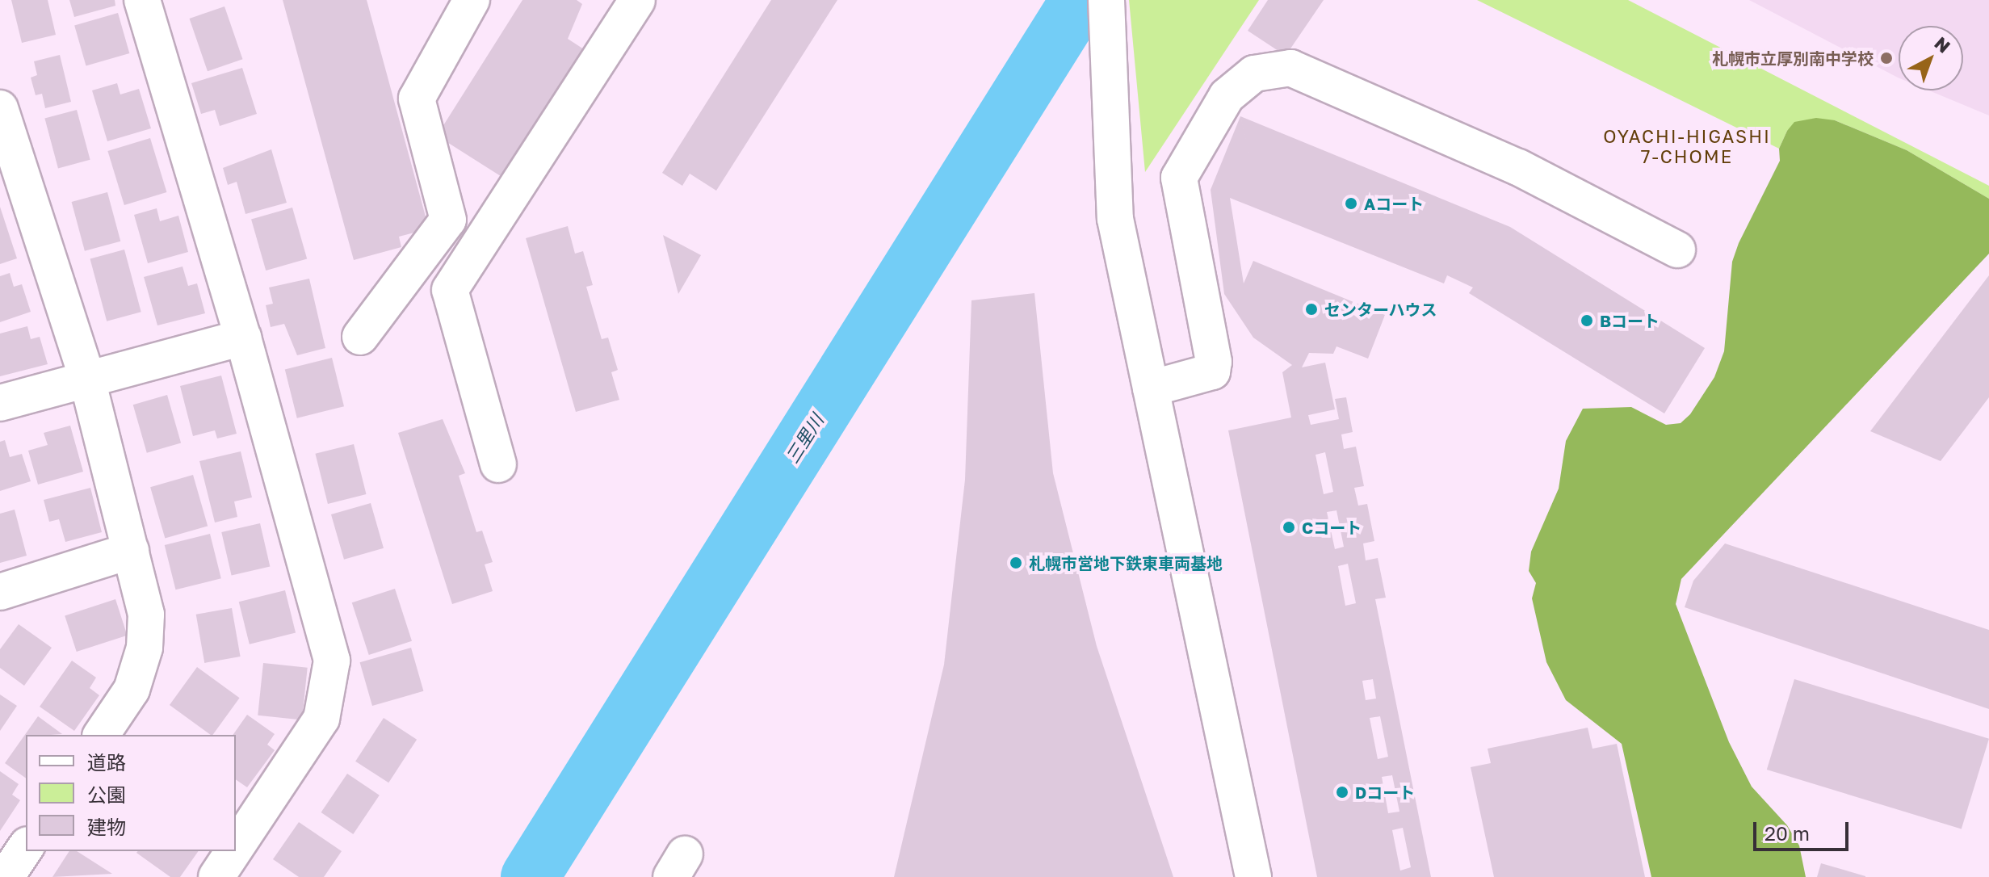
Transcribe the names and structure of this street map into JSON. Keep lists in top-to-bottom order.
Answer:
{
  "districts": ["OYACHI-HIGASHI 7-CHOME"],
  "water": ["三里川"],
  "places": [
    "札幌市立厚別南中学校",
    "Aコート",
    "センターハウス",
    "Bコート",
    "Cコート",
    "札幌市営地下鉄東車両基地",
    "Dコート"
  ],
  "legend": ["道路", "公園", "建物"],
  "scale_bar": "20 m",
  "north": "top right"
}
